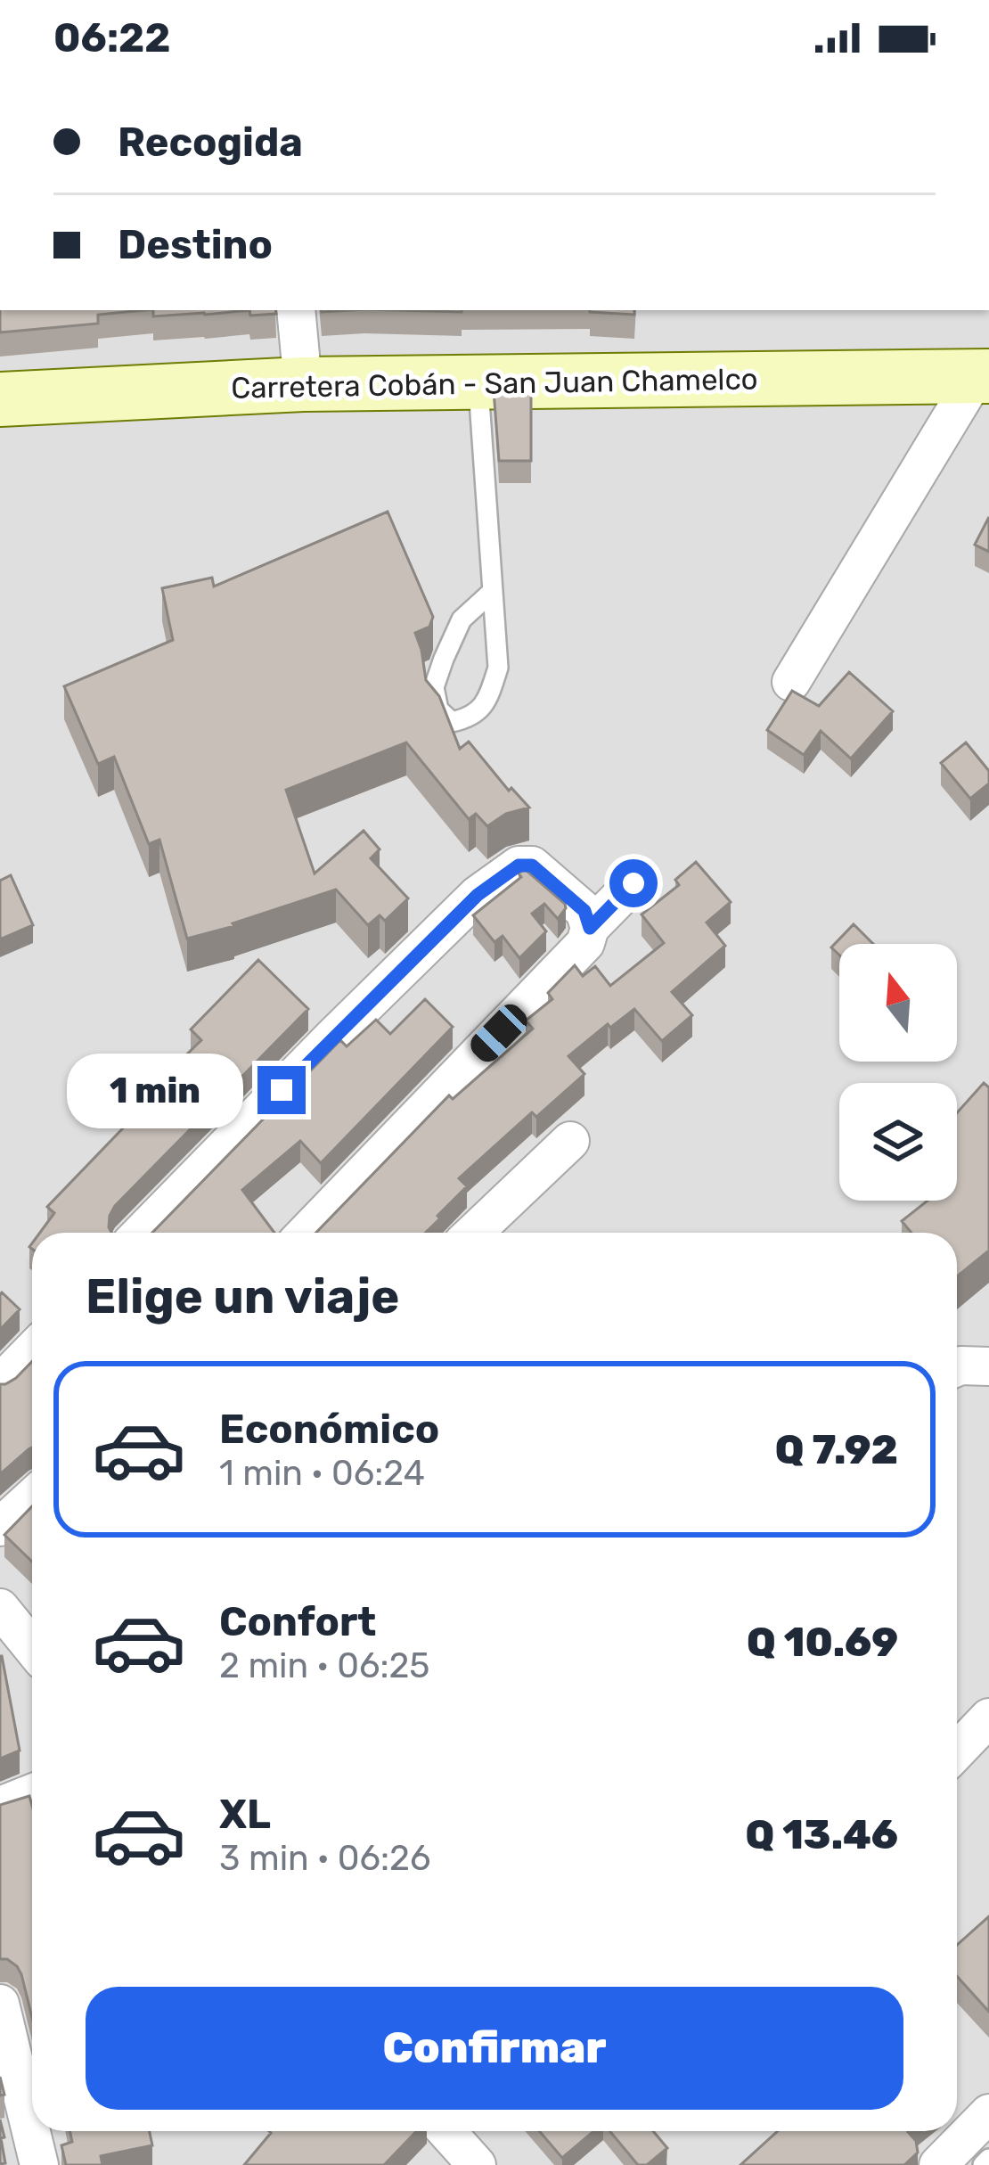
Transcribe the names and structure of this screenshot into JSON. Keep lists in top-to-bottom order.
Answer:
{
  "streets": {
    "main road": ["Carretera Cobán - San Juan Chamelco"]
  },
  "north": "top",
  "page": {
    "status": "06:22",
    "banner": ["Recogida", "Destino"],
    "bubble": "1 min",
    "heading": "Elige un viaje",
    "list": [
      {
        "name": "Económico",
        "note": "1 min · 06:24",
        "value": "Q 7.92"
      },
      {
        "name": "Confort",
        "note": "2 min · 06:25",
        "value": "Q 10.69"
      },
      {
        "name": "XL",
        "note": "3 min · 06:26",
        "value": "Q 13.46"
      }
    ],
    "buttons": "Confirmar"
  }
}
